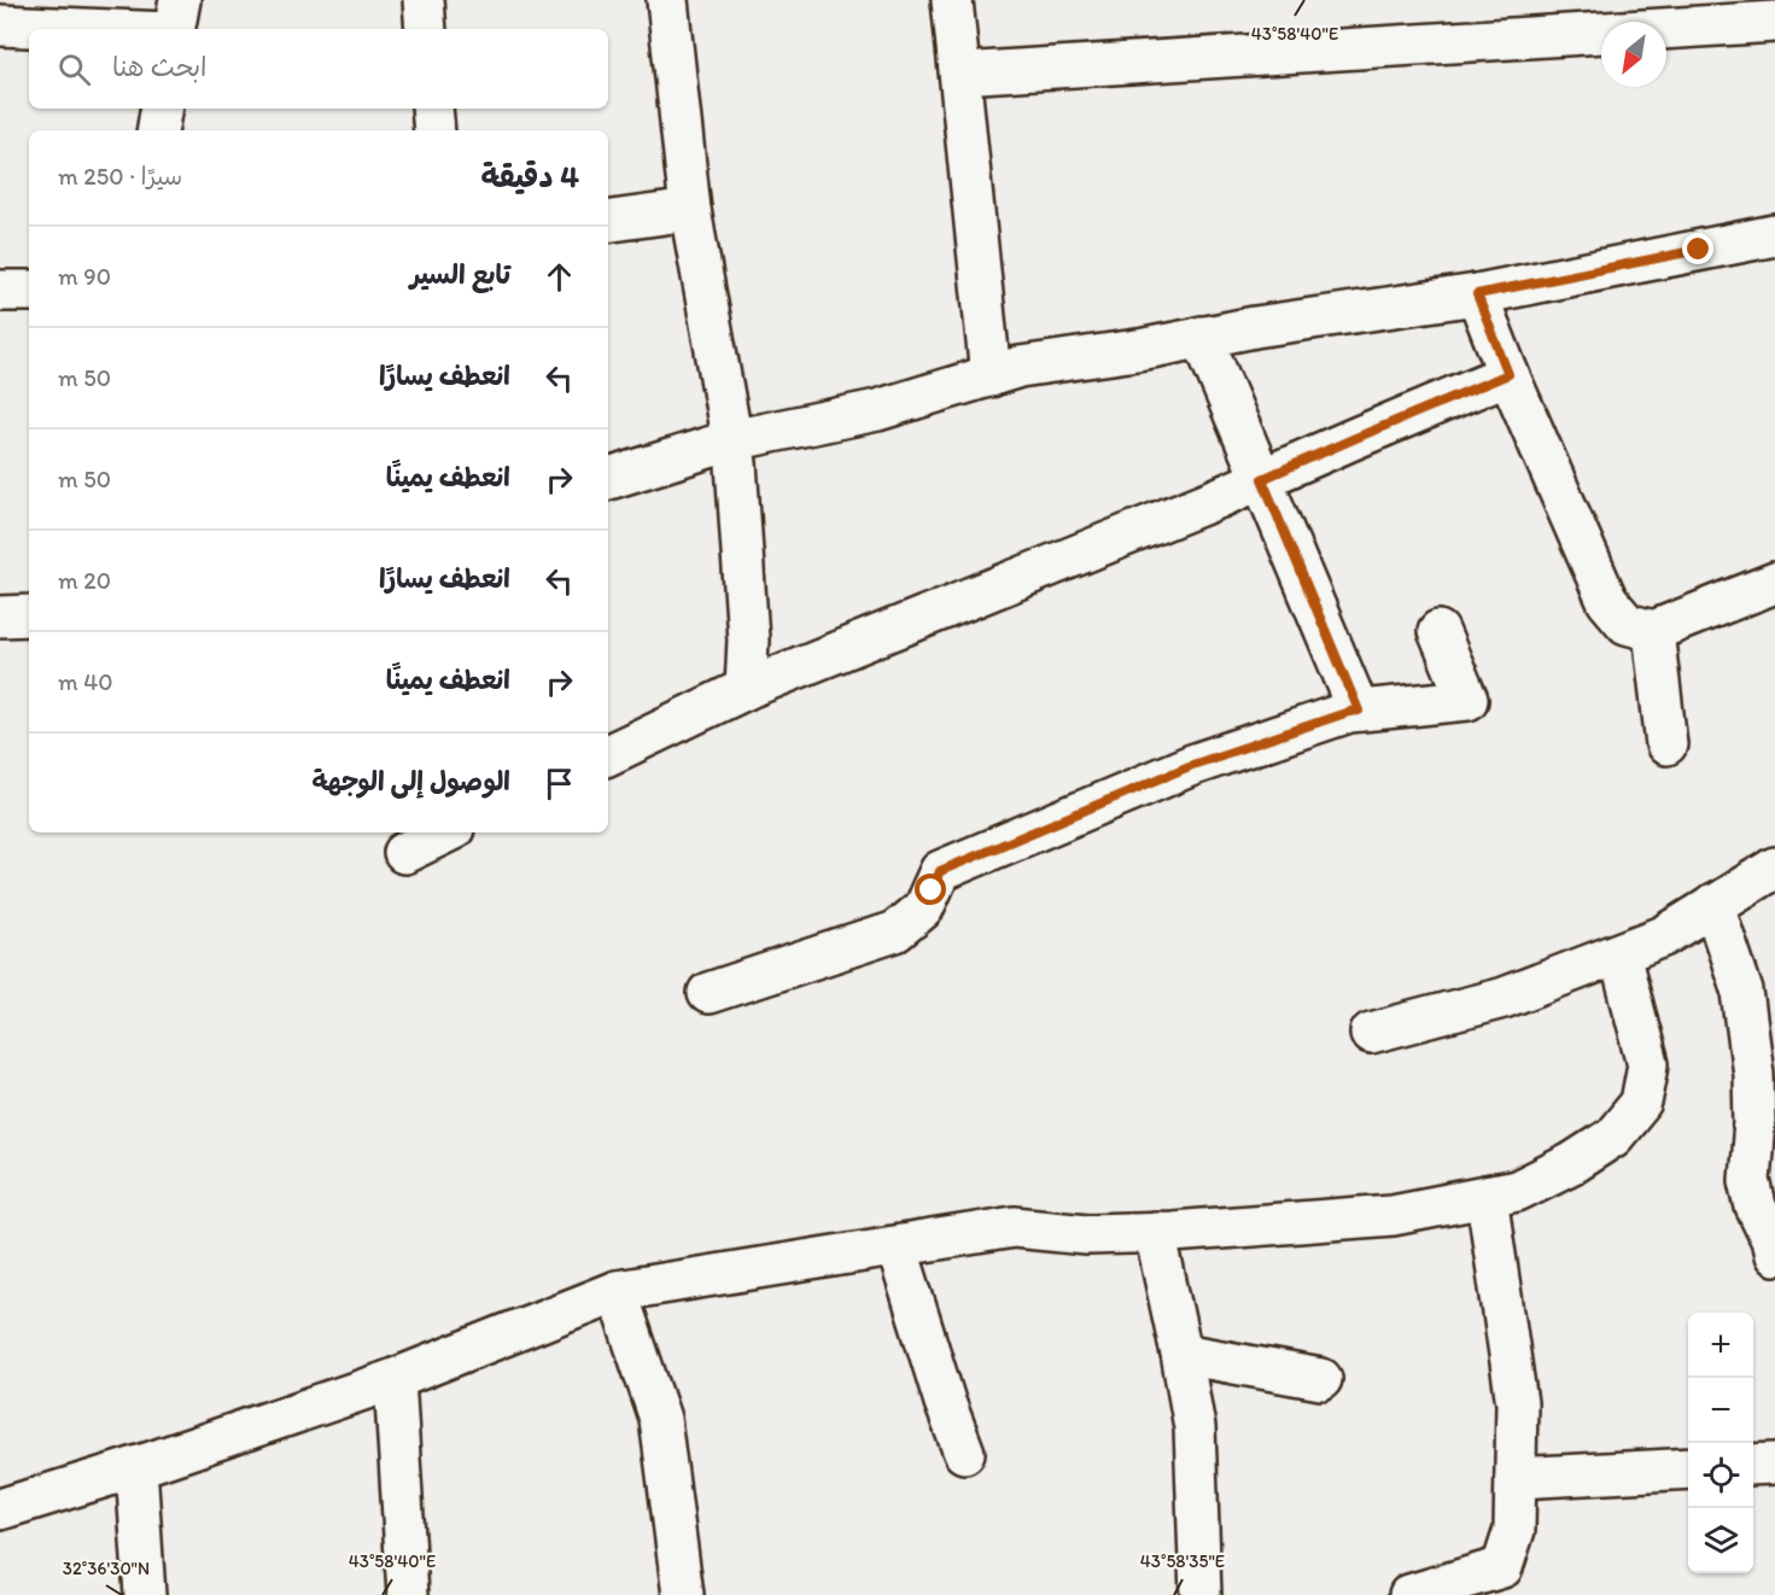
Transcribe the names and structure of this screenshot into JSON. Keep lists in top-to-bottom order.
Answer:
{
  "north": "bottom left",
  "page": {
    "search": "ابحث هنا",
    "heading": ["4 دقيقة", "سيرًا · 250 m"],
    "list": [
      ["تابع السير", "90 m"],
      ["انعطف يسارًا", "50 m"],
      ["انعطف يمينًا", "50 m"],
      ["انعطف يسارًا", "20 m"],
      ["انعطف يمينًا", "40 m"],
      "الوصول إلى الوجهة"
    ],
    "map_buttons": ["+", "−"]
  },
  "coordinates": ["43°58'40\"E", "43°58'35\"E", "32°36'30\"N"]
}
